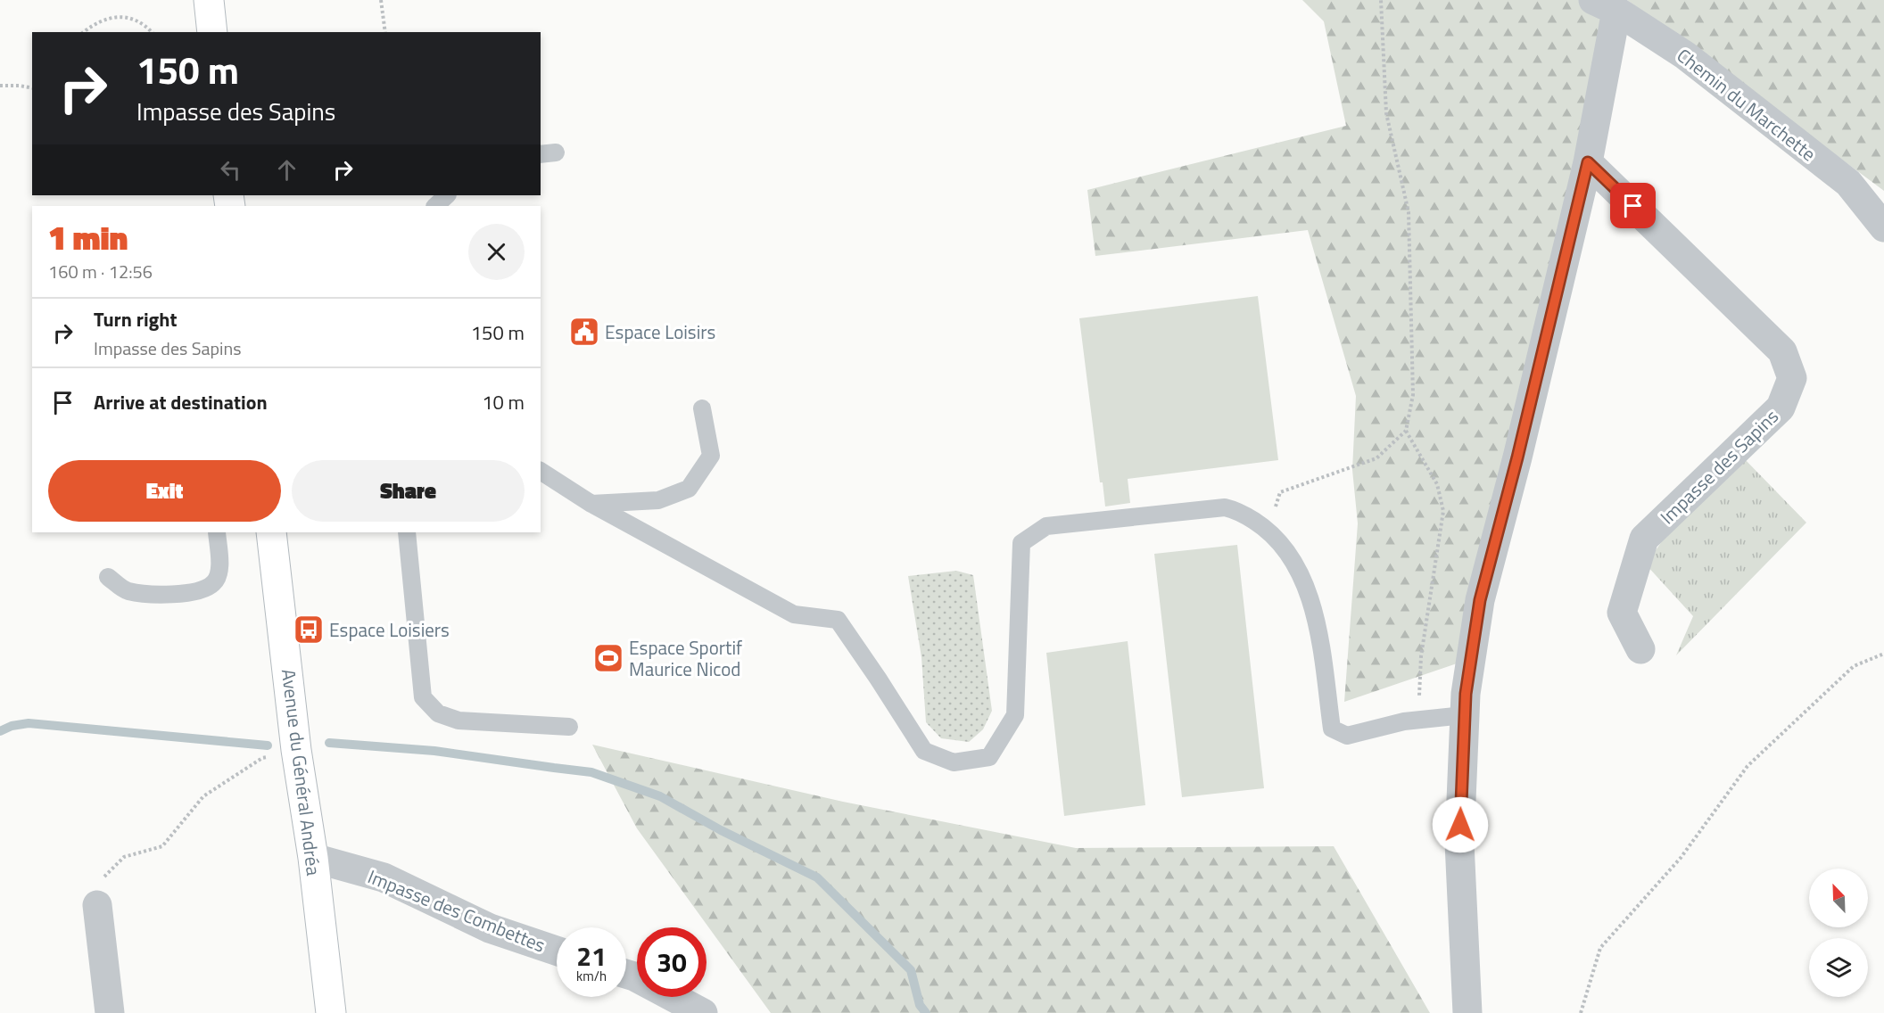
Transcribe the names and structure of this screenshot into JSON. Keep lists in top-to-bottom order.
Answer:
{
  "streets": {
    "main road": ["Avenue du Général Andréa"],
    "street": ["Chemin du Marchette", "Impasse des Sapins", "Impasse des Combettes"]
  },
  "crossings": [
    ["Avenue du Général Andréa", "Impasse des Combettes"]
  ],
  "places": {
    "public building": ["Espace Loisirs"],
    "bus stop": ["Espace Loisiers"],
    "sports": ["Espace Sportif Maurice Nicod"]
  },
  "north": "top left",
  "page": {
    "turn": ["150 m", "Impasse des Sapins"],
    "heading": ["1 min", "160 m · 12:56"],
    "list": [
      {
        "name": "Turn right",
        "note": "Impasse des Sapins",
        "value": "150 m"
      },
      {
        "name": "Arrive at destination",
        "value": "10 m"
      }
    ],
    "buttons": ["Exit", "Share"],
    "speed": "21 km/h",
    "limit": "30"
  }
}
